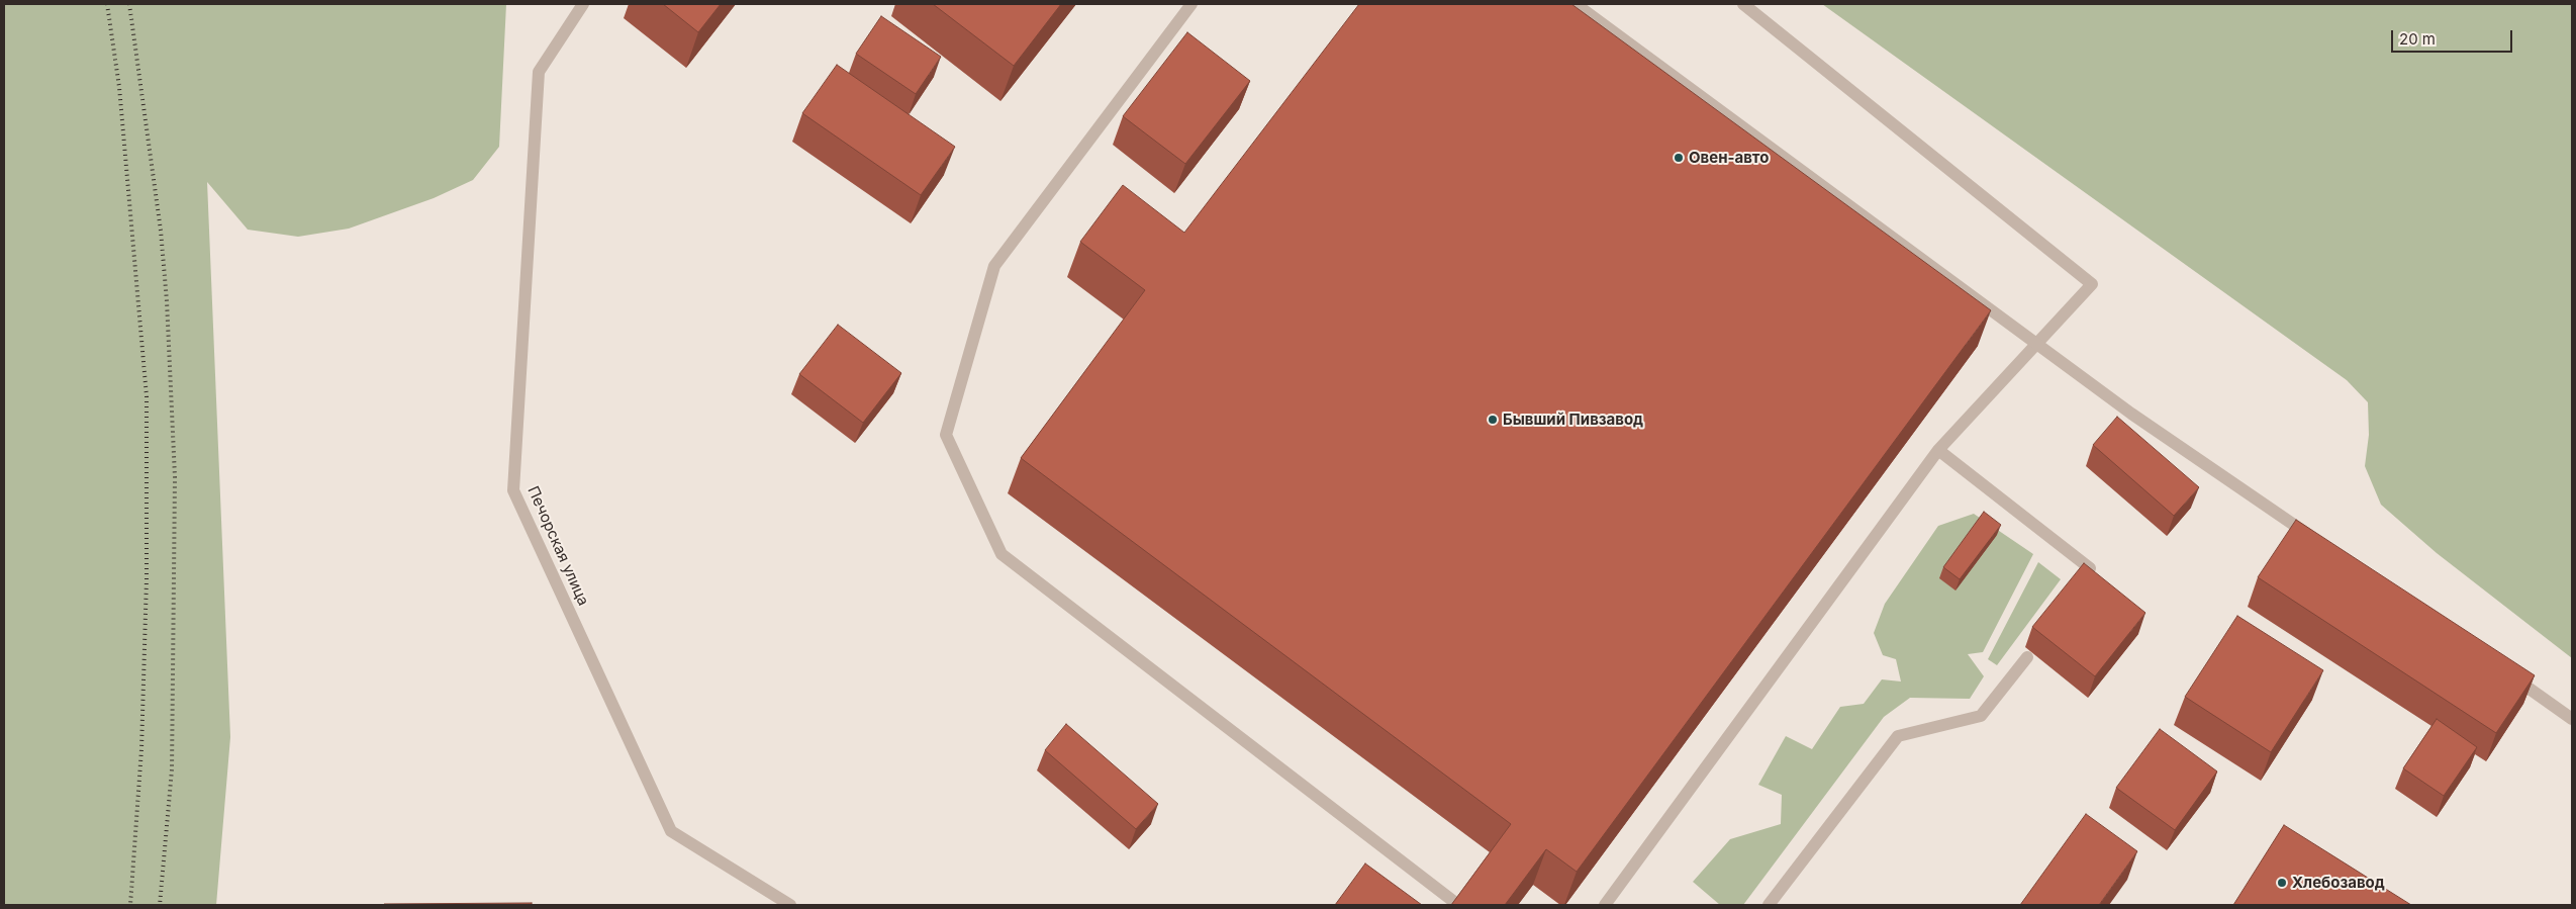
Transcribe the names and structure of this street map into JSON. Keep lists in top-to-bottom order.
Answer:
{
  "streets": {
    "street": ["Печорская улица"]
  },
  "places": ["Овен-авто", "Бывший Пивзавод", "Хлебозавод"],
  "scale_bar": "20 m"
}
